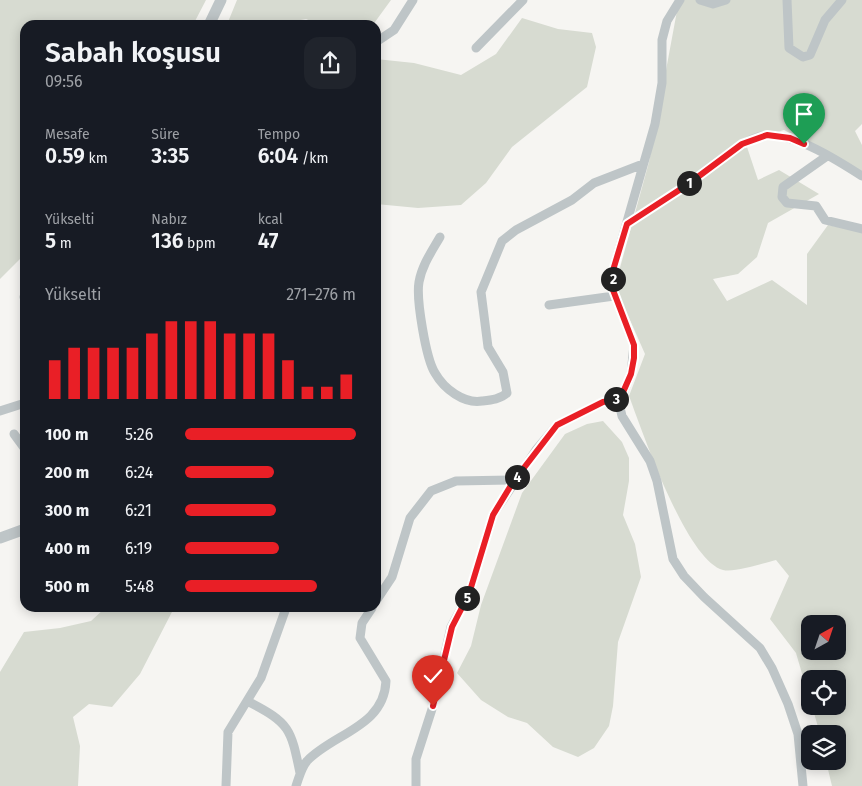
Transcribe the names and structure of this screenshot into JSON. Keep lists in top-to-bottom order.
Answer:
{
  "north": "top right",
  "page": {
    "heading": ["Sabah koşusu", "09:56"],
    "stats": [
      ["Mesafe", "0.59 km"],
      ["Süre", "3:35"],
      ["Tempo", "6:04 /km"],
      ["Yükselti", "5 m"],
      ["Nabız", "136 bpm"],
      ["kcal", "47"]
    ],
    "pins": [
      "1",
      "2",
      "3",
      "4",
      "5"
    ],
    "chart": ["Yükselti", "271–276 m"],
    "list": [
      {
        "name": "100 m",
        "note": "5:26"
      },
      {
        "name": "200 m",
        "note": "6:24"
      },
      {
        "name": "300 m",
        "note": "6:21"
      },
      {
        "name": "400 m",
        "note": "6:19"
      },
      {
        "name": "500 m",
        "note": "5:48"
      }
    ]
  }
}
